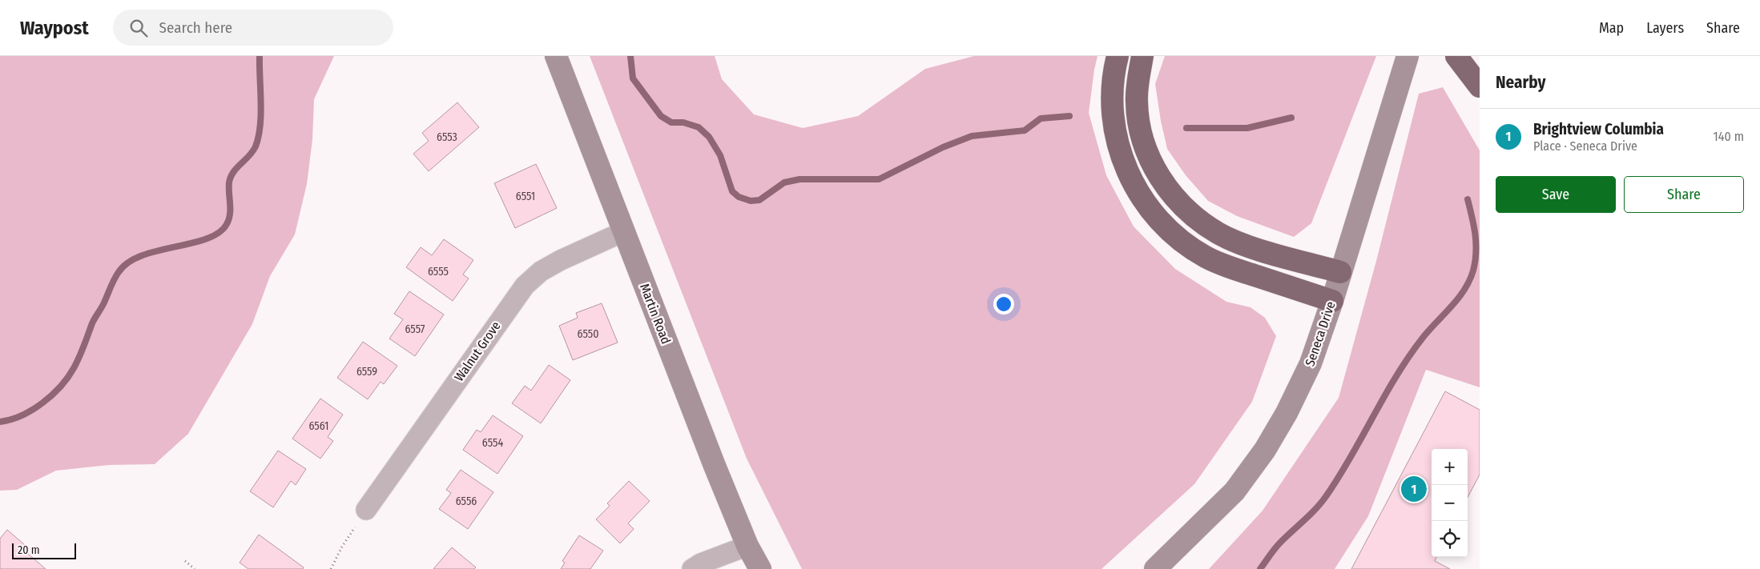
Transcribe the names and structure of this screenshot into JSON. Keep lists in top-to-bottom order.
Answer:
{
  "streets": {
    "street": ["Martin Road", "Seneca Drive", "Walnut Grove"]
  },
  "crossings": [
    ["Martin Road", "Walnut Grove"]
  ],
  "house_numbers": [
    "6553",
    "6551",
    "6555",
    "6557",
    "6550",
    "6559",
    "6561",
    "6554",
    "6556"
  ],
  "scale_bar": "20 m",
  "page": {
    "header": "Waypost",
    "search": "Search here",
    "nav": ["Map", "Layers", "Share"],
    "heading": "Nearby",
    "list": [
      {
        "mark": "1",
        "name": "Brightview Columbia",
        "note": "Place · Seneca Drive",
        "value": "140 m"
      }
    ],
    "buttons": ["Save", "Share"],
    "map_buttons": ["+", "−"],
    "pins": "1",
    "scale": "20 m"
  }
}
